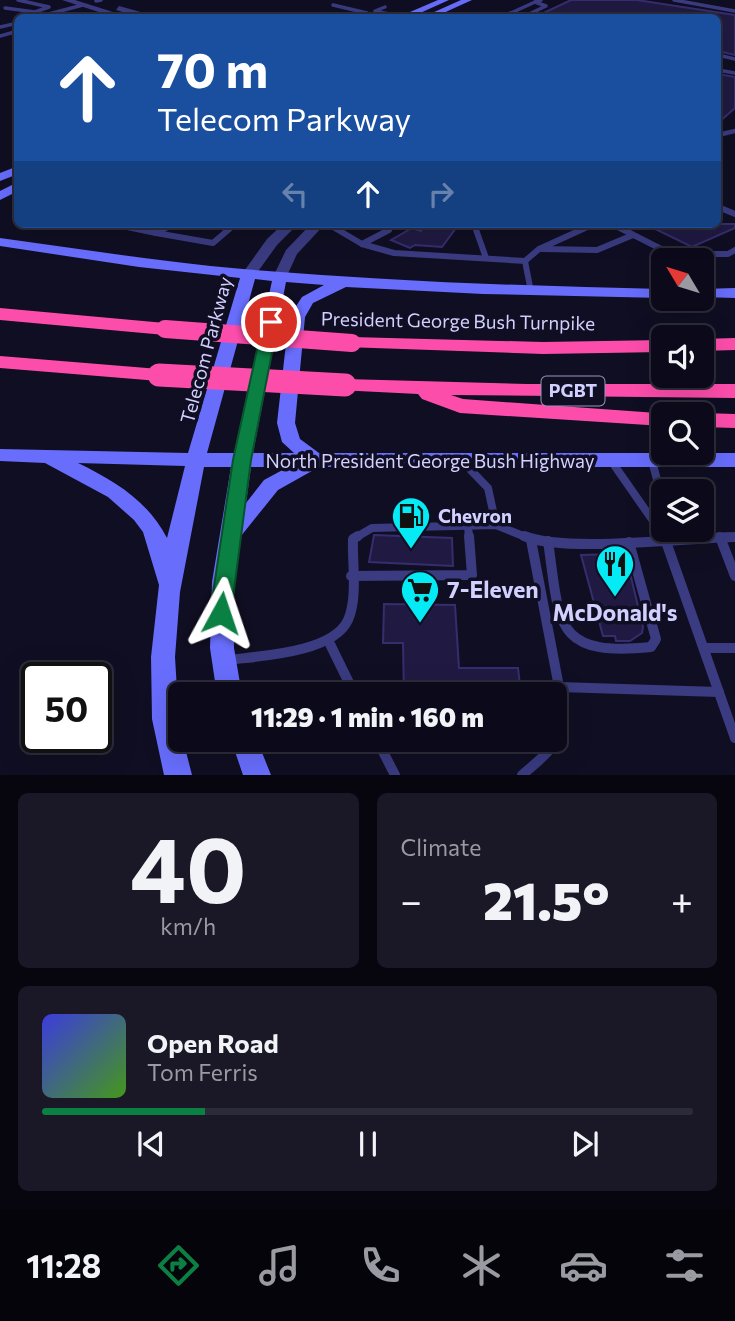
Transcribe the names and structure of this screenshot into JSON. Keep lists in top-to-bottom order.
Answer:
{
  "streets": {
    "highway": ["President George Bush Turnpike", "PGBT"],
    "main road": ["Telecom Parkway", "North President George Bush Highway"]
  },
  "crossings": [
    ["Telecom Parkway", "North President George Bush Highway"]
  ],
  "places": {
    "fuel station": ["Chevron"],
    "restaurant": ["McDonald's"],
    "supermarket": ["7-Eleven"]
  },
  "north": "top left",
  "page": {
    "turn": ["70 m", "Telecom Parkway"],
    "limit": "50",
    "trip": "11:29 · 1 min · 160 m",
    "tile": [
      ["40", "km/h"],
      "Climate"
    ],
    "heat": ["−", "21.5°", "+"],
    "song": ["Open Road", "Tom Ferris"],
    "tabs": "11:28"
  }
}
